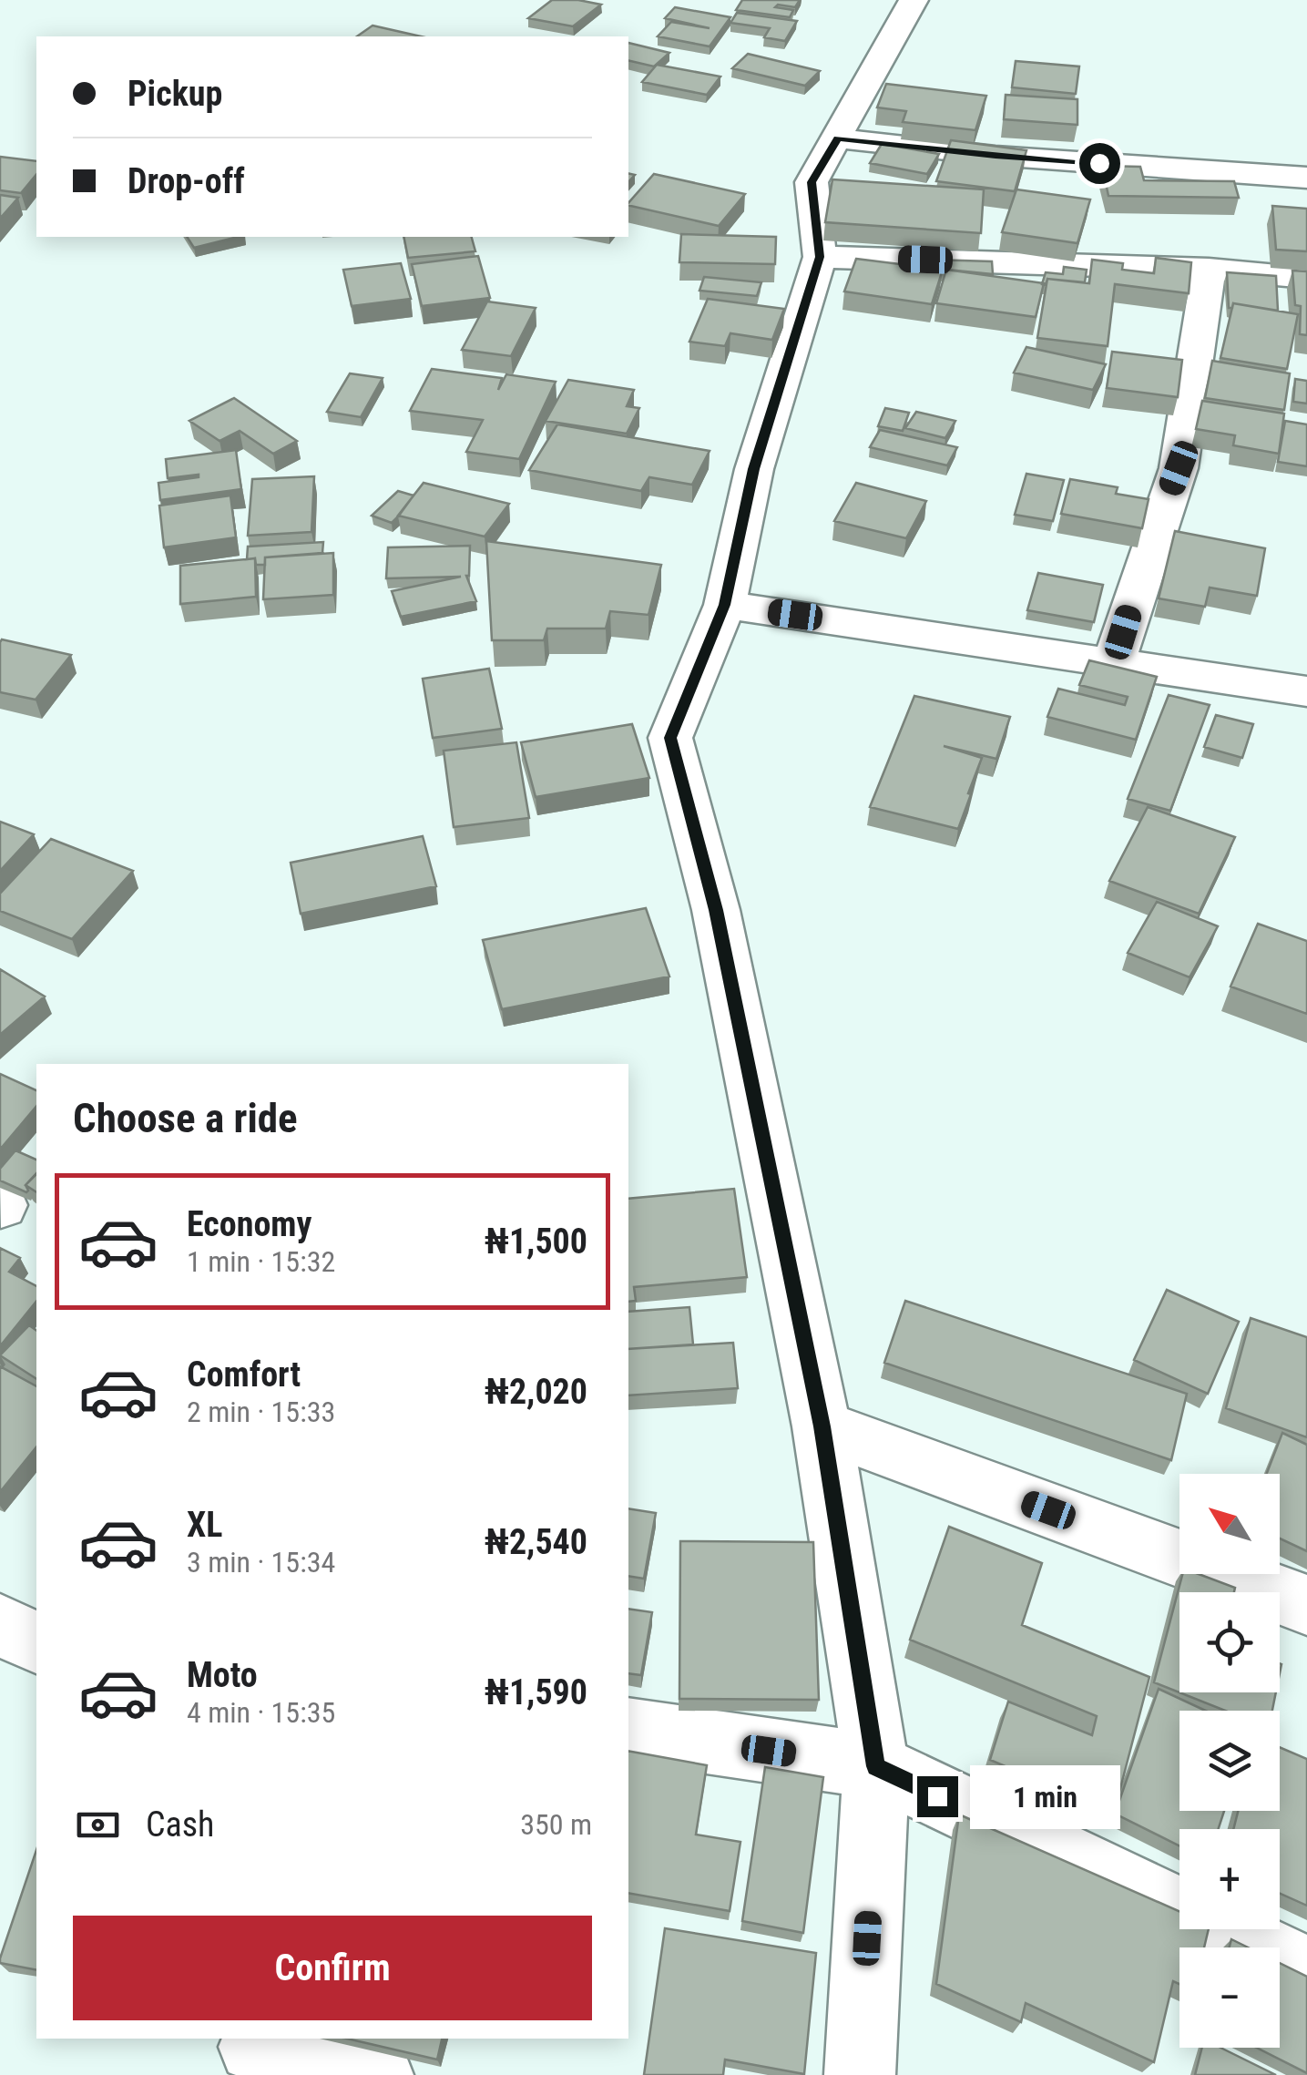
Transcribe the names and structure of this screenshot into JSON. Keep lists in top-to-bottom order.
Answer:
{
  "north": "top left",
  "page": {
    "banner": ["Pickup", "Drop-off"],
    "heading": "Choose a ride",
    "list": [
      {
        "name": "Economy",
        "note": "1 min · 15:32",
        "value": "₦1,500"
      },
      {
        "name": "Comfort",
        "note": "2 min · 15:33",
        "value": "₦2,020"
      },
      {
        "name": "XL",
        "note": "3 min · 15:34",
        "value": "₦2,540"
      },
      {
        "name": "Moto",
        "note": "4 min · 15:35",
        "value": "₦1,590"
      }
    ],
    "map_buttons": ["+", "−"],
    "bubble": "1 min",
    "pay": ["Cash", "350 m"],
    "buttons": "Confirm"
  }
}
